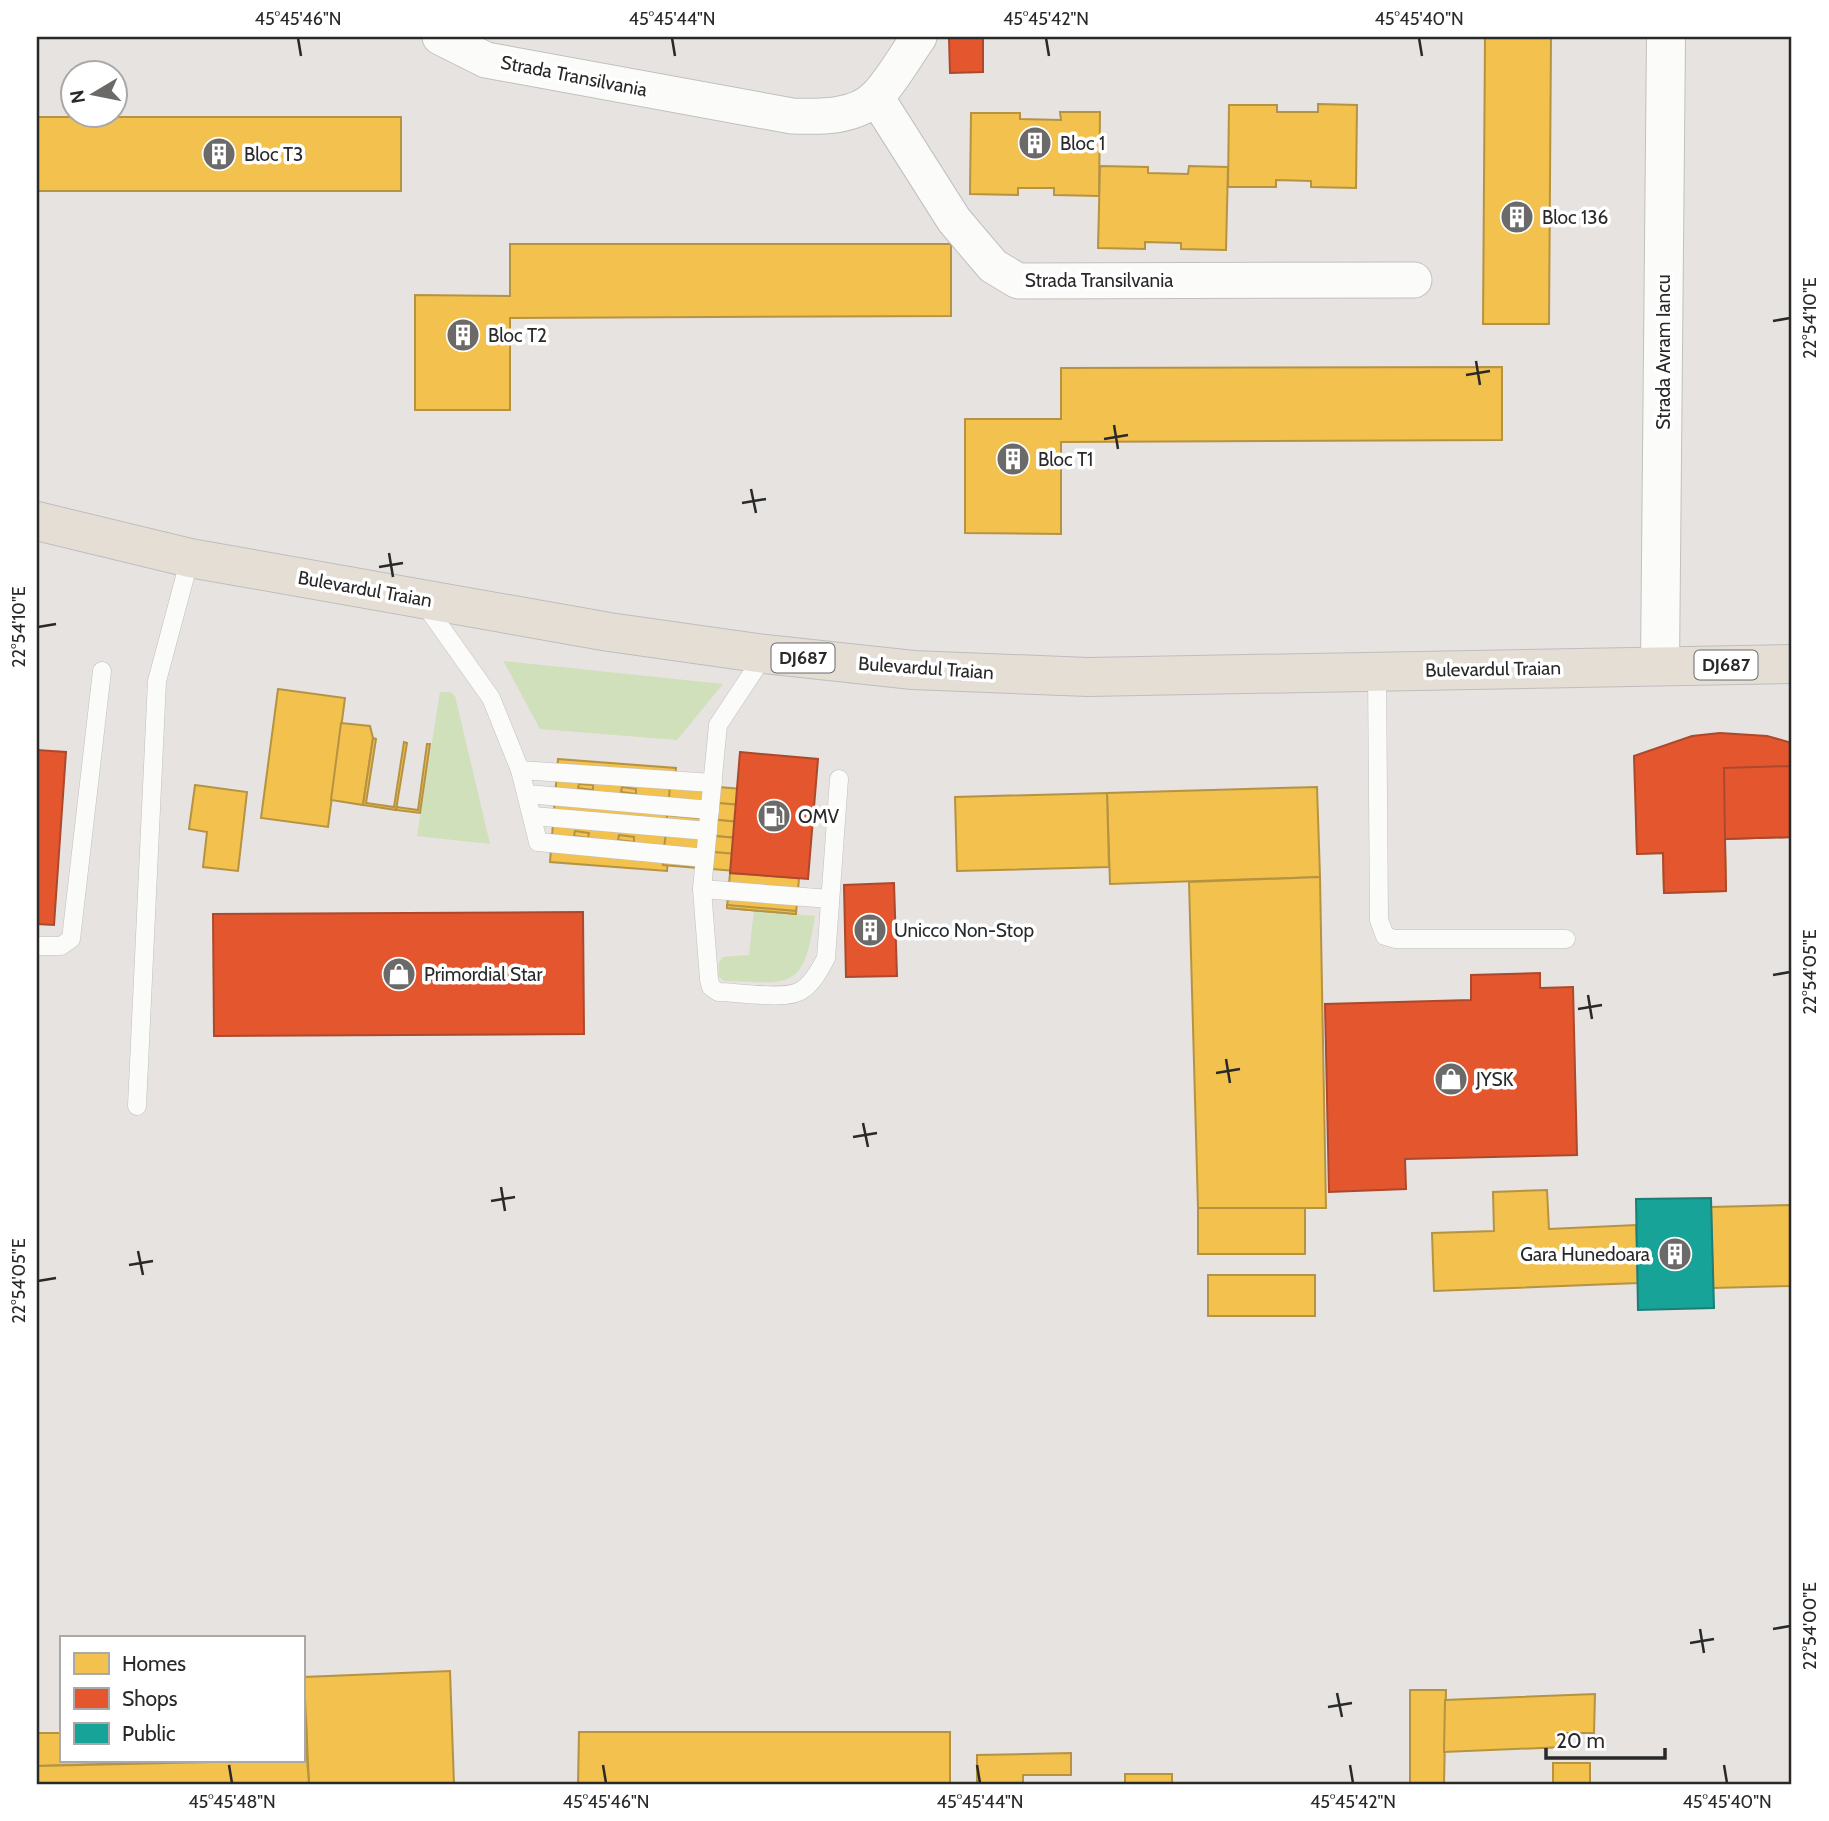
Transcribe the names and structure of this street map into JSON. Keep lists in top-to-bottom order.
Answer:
{
  "streets": {
    "main road": ["Bulevardul Traian", "DJ687"],
    "street": ["Strada Transilvania", "Strada Avram Iancu"]
  },
  "crossings": [
    ["Strada Avram Iancu", "Bulevardul Traian"],
    ["Strada Avram Iancu", "DJ687"],
    ["Bulevardul Traian", "DJ687"]
  ],
  "places": {
    "building": [
      "Bloc 1",
      "Bloc T3",
      "Bloc 136",
      "Bloc T2",
      "Bloc T1",
      "Unicco Non-Stop",
      "Gara Hunedoara"
    ],
    "fuel station": ["OMV"],
    "shop": ["Primordial Star", "JYSK"]
  },
  "legend": ["Homes", "Shops", "Public"],
  "scale_bar": "20 m",
  "north": "left",
  "coordinates": [
    "45°45'46\"N",
    "45°45'44\"N",
    "45°45'42\"N",
    "45°45'40\"N",
    "22°54'10\"E",
    "22°54'05\"E",
    "22°54'00\"E",
    "45°45'48\"N"
  ]
}
